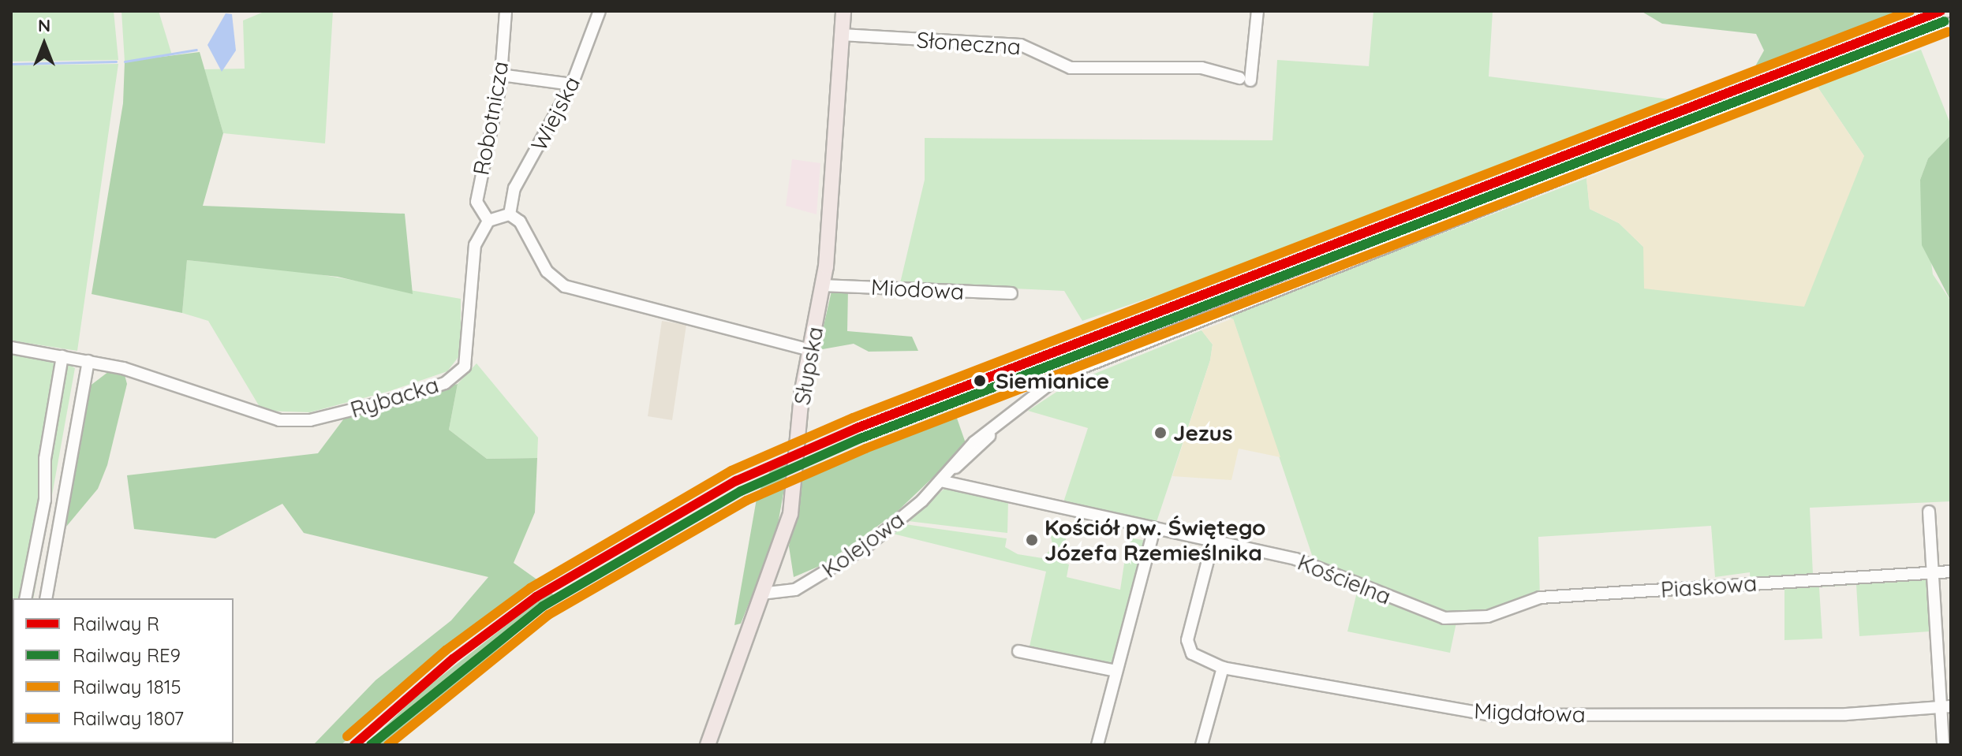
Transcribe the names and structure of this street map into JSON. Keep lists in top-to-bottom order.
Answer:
{
  "streets": {
    "main road": ["Słupska"],
    "street": [
      "Słoneczna",
      "Wiejska",
      "Robotnicza",
      "Miodowa",
      "Rybacka",
      "Kolejowa",
      "Kościelna",
      "Piaskowa",
      "Migdałowa"
    ]
  },
  "crossings": [
    ["Słoneczna", "Słupska"],
    ["Robotnicza", "Rybacka"],
    ["Miodowa", "Słupska"],
    ["Słupska", "Kolejowa"],
    ["Kolejowa", "Kościelna"],
    ["Kościelna", "Piaskowa"],
    ["Kościelna", "Migdałowa"]
  ],
  "places": ["Siemianice", "Jezus", "Kościół pw. Świętego Józefa Rzemieślnika"],
  "lines": [
    "rail line R",
    "rail line 1815",
    "rail line RE9",
    "rail line 1807"
  ],
  "legend": [
    "Railway R",
    "Railway RE9",
    "Railway 1815",
    "Railway 1807"
  ],
  "north": "top"
}
